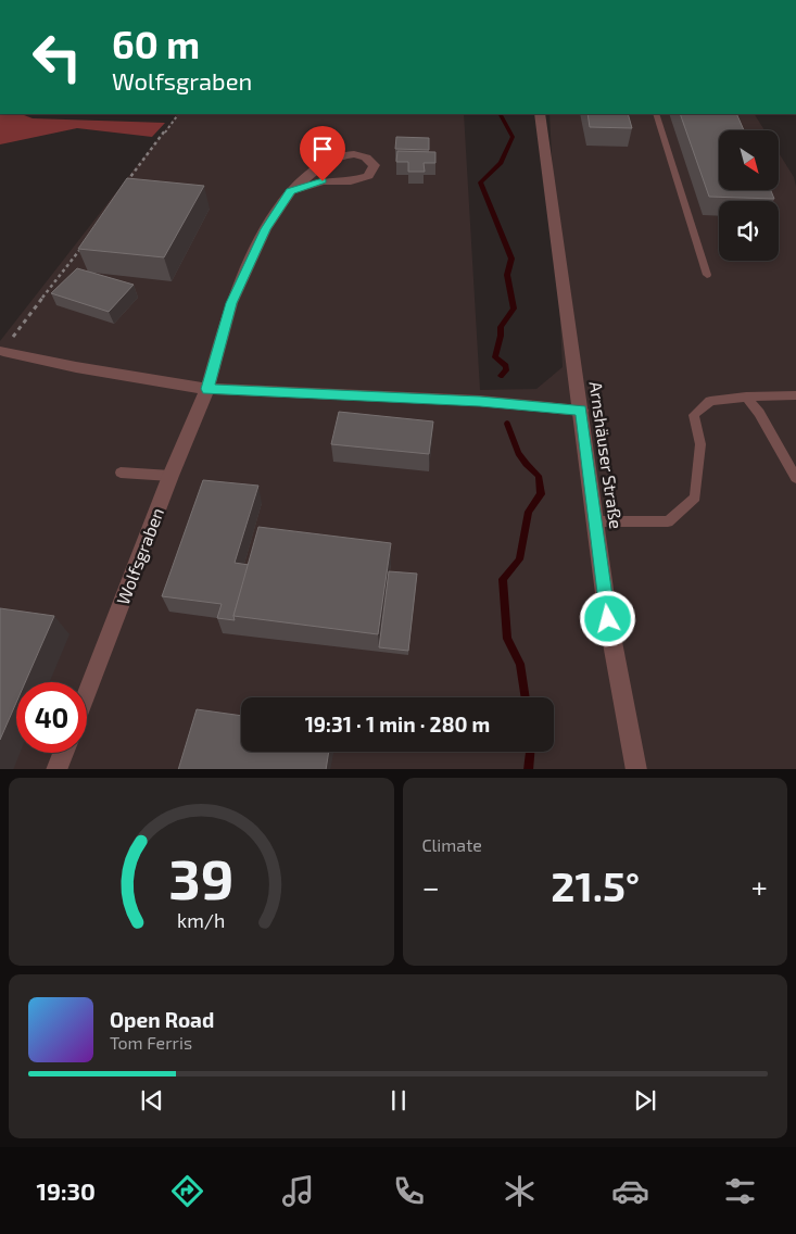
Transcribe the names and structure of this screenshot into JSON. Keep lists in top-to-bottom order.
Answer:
{
  "streets": {
    "street": ["Arnshäuser Straße", "Wolfsgraben"]
  },
  "north": "bottom right",
  "page": {
    "turn": ["60 m", "Wolfsgraben"],
    "limit": "40",
    "trip": "19:31 · 1 min · 280 m",
    "tile": "Climate",
    "heat": ["−", "21.5°", "+"],
    "song": ["Open Road", "Tom Ferris"],
    "tabs": "19:30",
    "gauge": ["39", "km/h"]
  }
}
